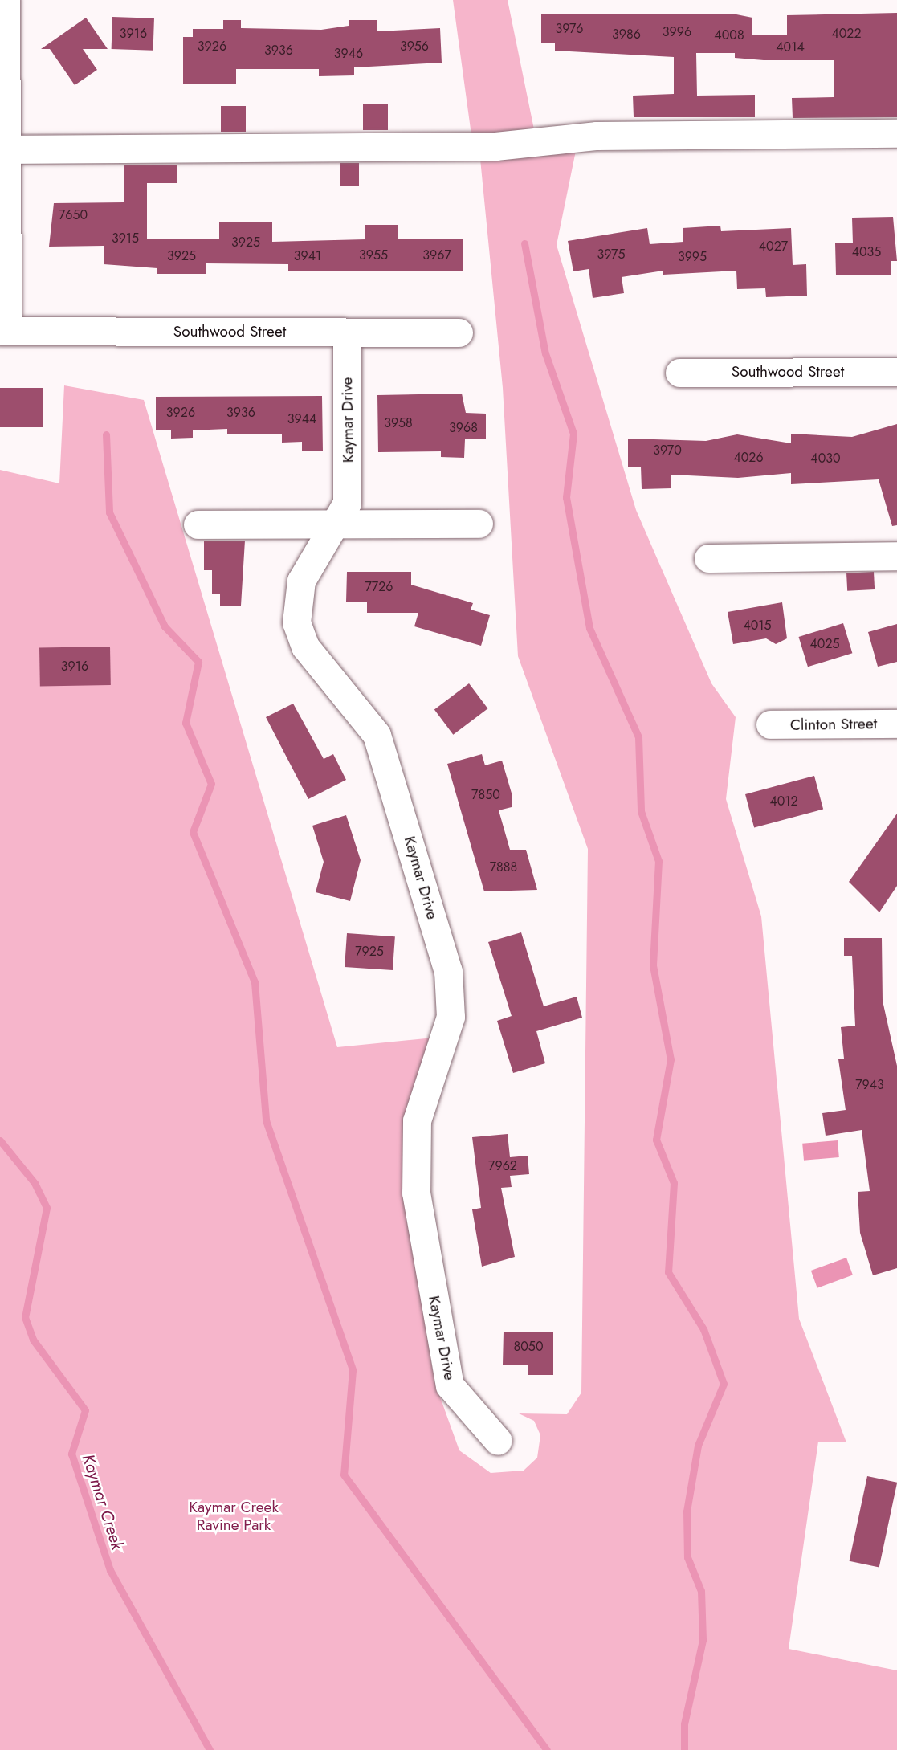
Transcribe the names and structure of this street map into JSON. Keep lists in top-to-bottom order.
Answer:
{
  "streets": {
    "street": ["Southwood Street", "Kaymar Drive", "Clinton Street"]
  },
  "crossings": [
    ["Southwood Street", "Kaymar Drive"]
  ],
  "water": ["Kaymar Creek"],
  "parks": ["Kaymar Creek Ravine Park"],
  "house_numbers": [
    "3976",
    "3996",
    "3916",
    "4022",
    "3986",
    "4008",
    "3926",
    "3956",
    "4014",
    "3936",
    "3946",
    "7650",
    "3915",
    "3925",
    "4027",
    "4035",
    "3975",
    "3955",
    "3967",
    "3925",
    "3941",
    "3995",
    "3926",
    "3936",
    "3944",
    "3958",
    "3968",
    "3970",
    "4026",
    "4030",
    "7726",
    "4015",
    "4025",
    "3916",
    "7850",
    "4012",
    "7888",
    "7925",
    "7943",
    "7962",
    "8050"
  ]
}
